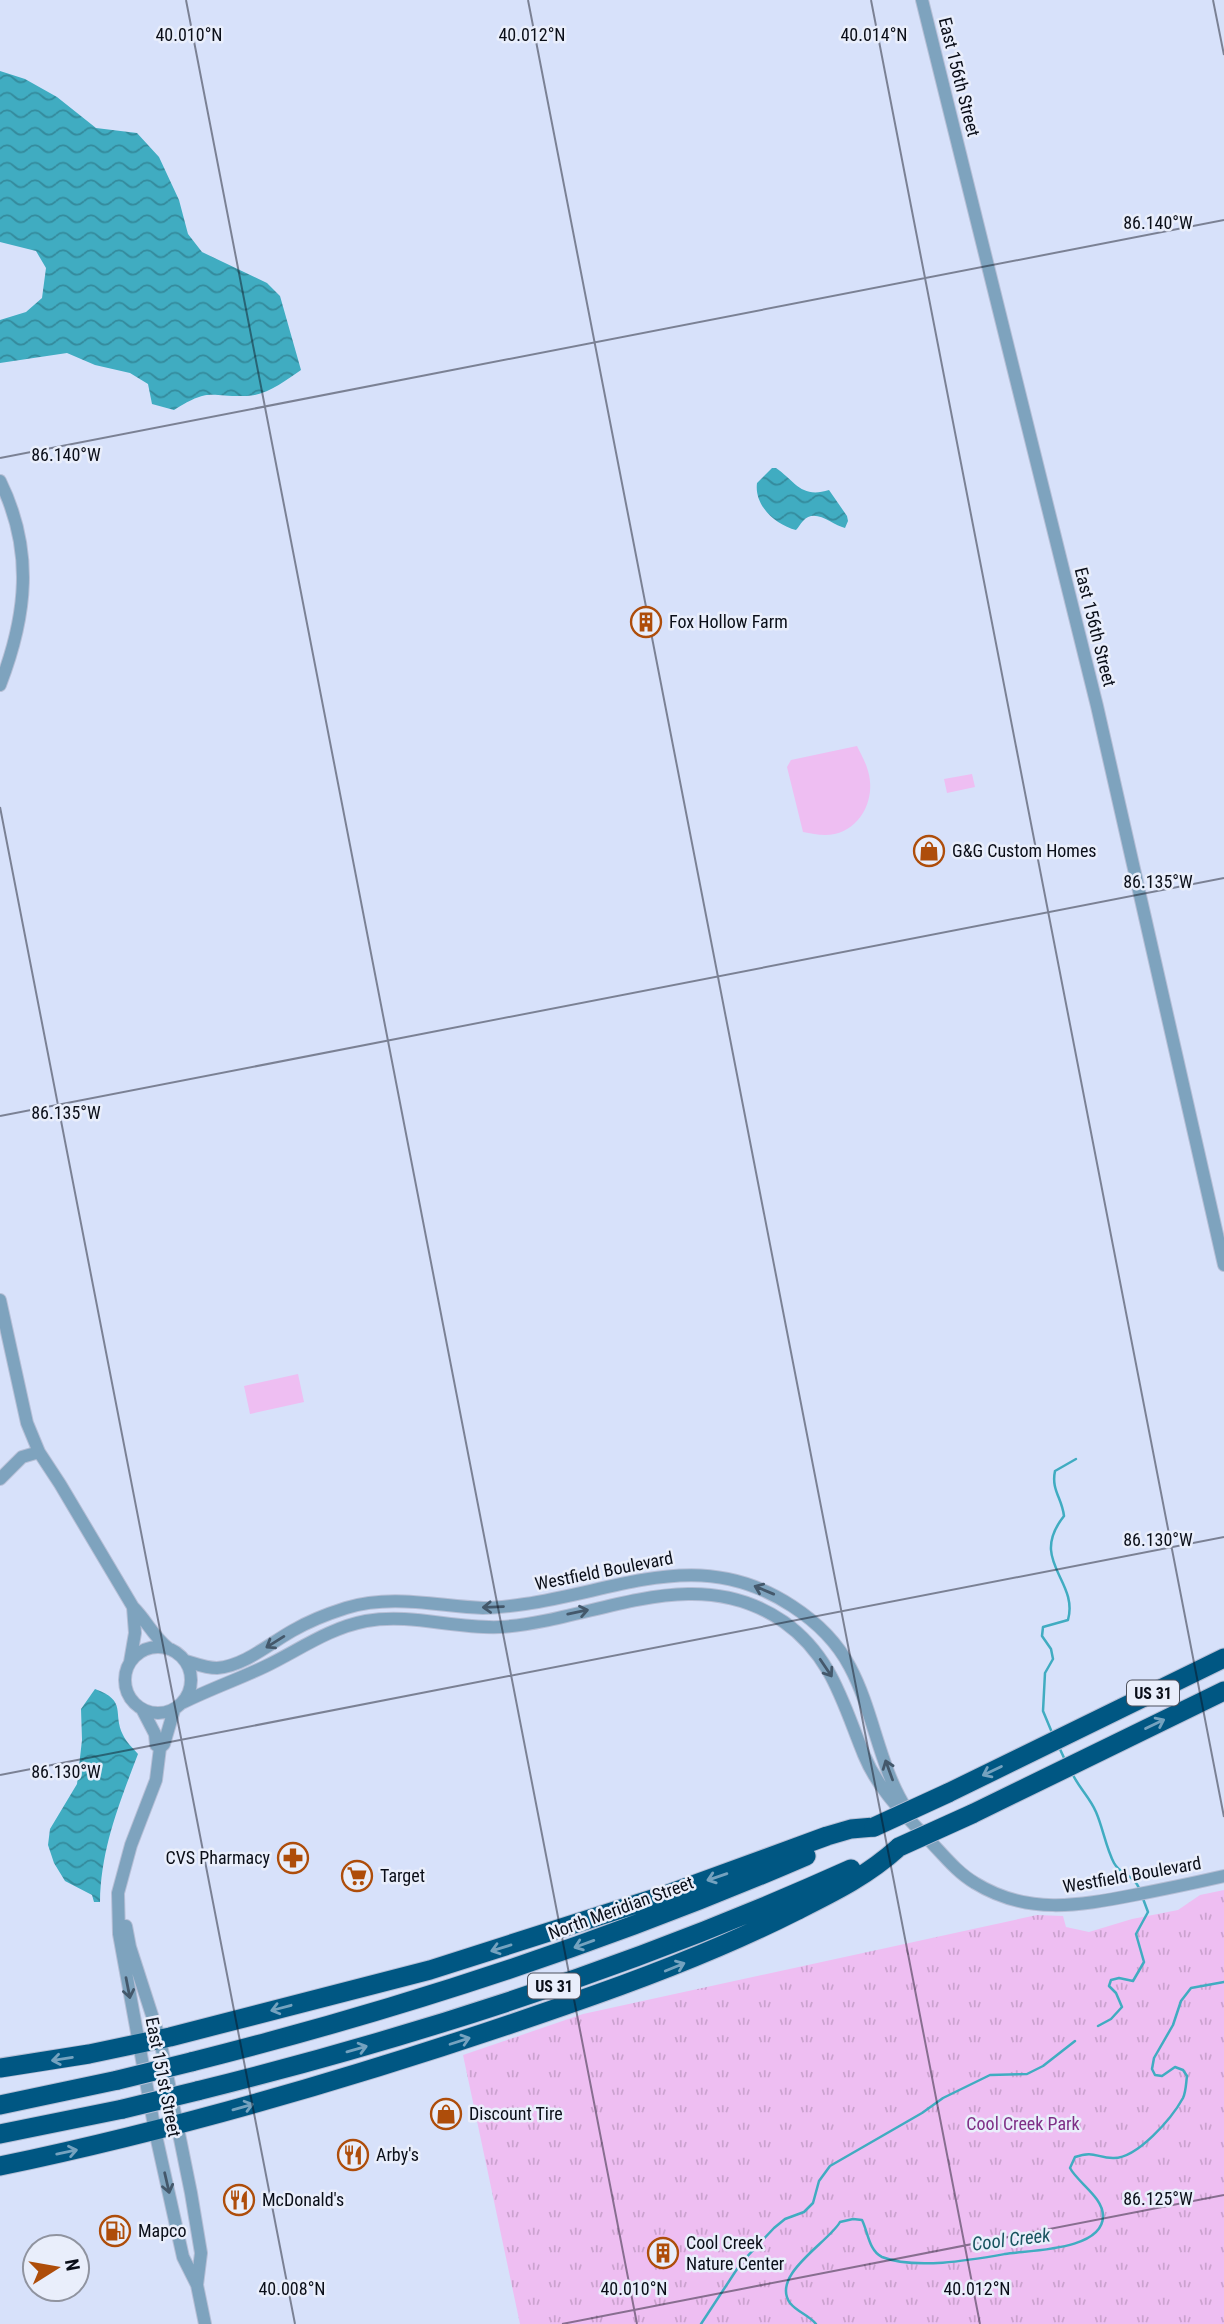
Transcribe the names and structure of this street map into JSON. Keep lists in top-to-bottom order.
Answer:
{
  "streets": {
    "highway": ["US 31", "North Meridian Street"],
    "street": ["East 156th Street", "Westfield Boulevard", "East 151st Street"]
  },
  "crossings": [
    ["Westfield Boulevard", "East 151st Street"]
  ],
  "water": ["Cool Creek"],
  "parks": ["Cool Creek Park"],
  "places": {
    "building": ["Fox Hollow Farm", "Cool Creek Nature Center"],
    "shop": ["G&G Custom Homes", "Discount Tire"],
    "pharmacy": ["CVS Pharmacy"],
    "supermarket": ["Target"],
    "restaurant": ["Arby's", "McDonald's"],
    "fuel station": ["Mapco"]
  },
  "north": "right",
  "coordinates": [
    "40.010°N",
    "40.012°N",
    "40.014°N",
    "86.140°W",
    "86.135°W",
    "86.130°W",
    "86.125°W",
    "40.008°N"
  ]
}
